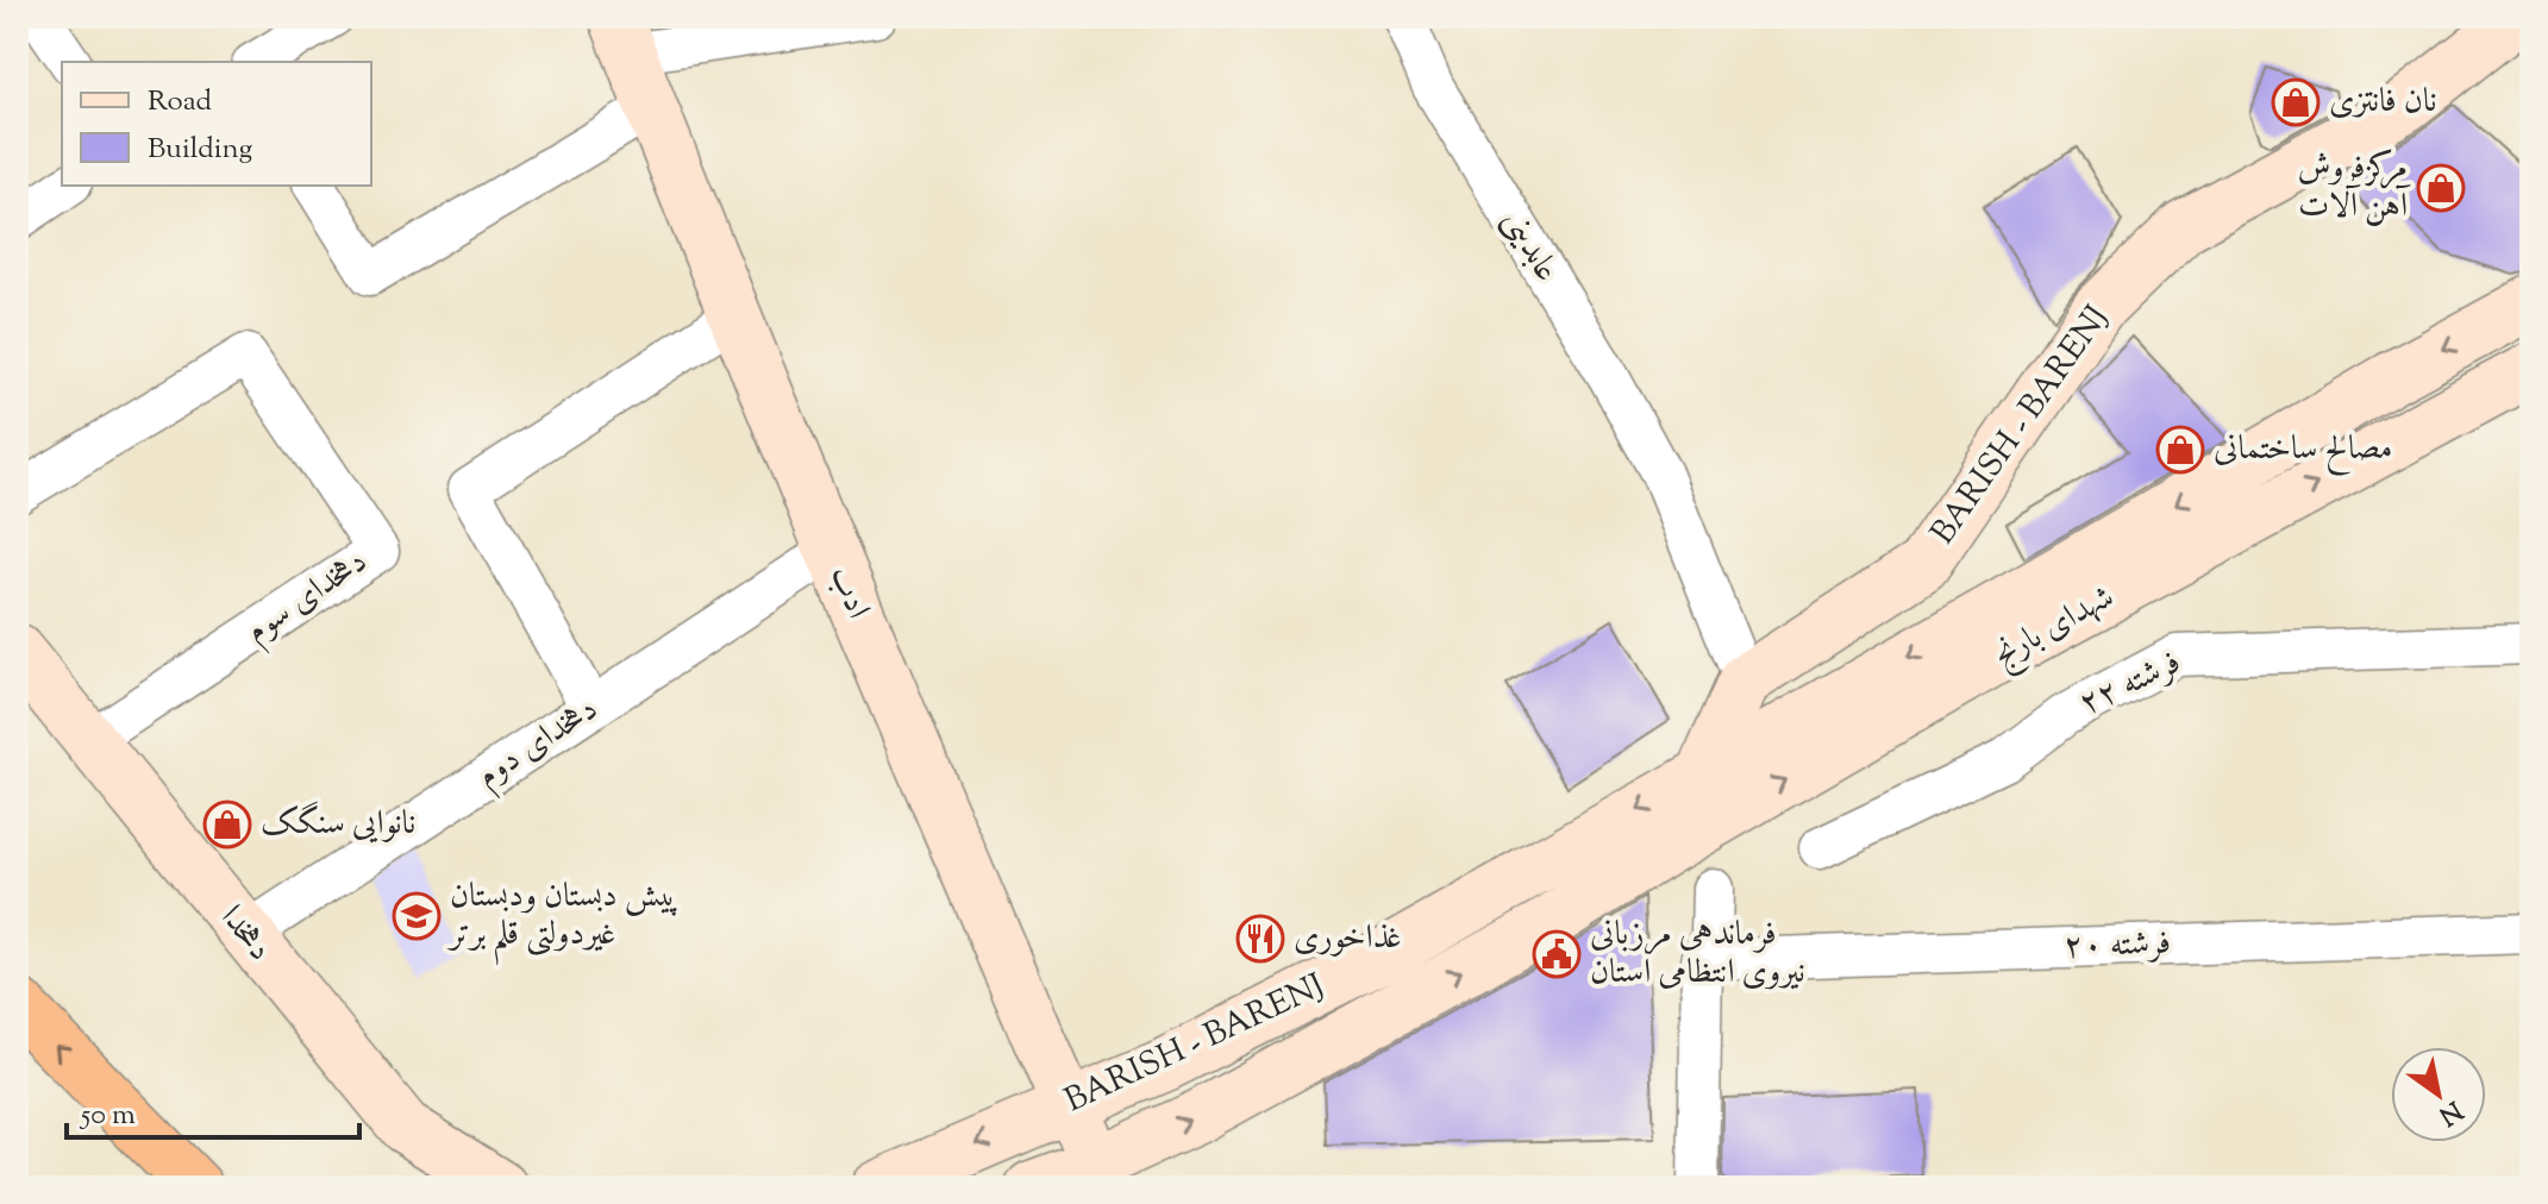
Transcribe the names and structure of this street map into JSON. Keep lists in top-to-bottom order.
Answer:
{
  "streets": {
    "main road": [
      "BARISH - BARENJ",
      "ادب",
      "شهدای بارنج",
      "دهخدا"
    ],
    "street": [
      "عابدینی",
      "دهخدای سوم",
      "۲۲ فرشته",
      "دهخدای دوم",
      "۲۰ فرشته"
    ]
  },
  "crossings": [
    ["عابدینی", "BARISH - BARENJ"],
    ["BARISH - BARENJ", "ادب"],
    ["BARISH - BARENJ", "شهدای بارنج"],
    ["ادب", "دهخدای دوم"],
    ["دهخدای سوم", "دهخدا"],
    ["دهخدای دوم", "دهخدا"]
  ],
  "one_way": ["شهدای بارنج"],
  "places": {
    "shop": [
      "نان فانتزی",
      "مرکزفروش آهن آلات",
      "مصالح ساختمانی",
      "نانوایی سنگک"
    ],
    "school or university": ["پیش دبستان ودبستان غیردولتی قلم برتر"],
    "restaurant": ["غذاخوری"],
    "public building": ["فرماندهی مرزبانی نیروی انتظامی استان"]
  },
  "legend": ["Road", "Building"],
  "scale_bar": "50 m",
  "north": "bottom right"
}
